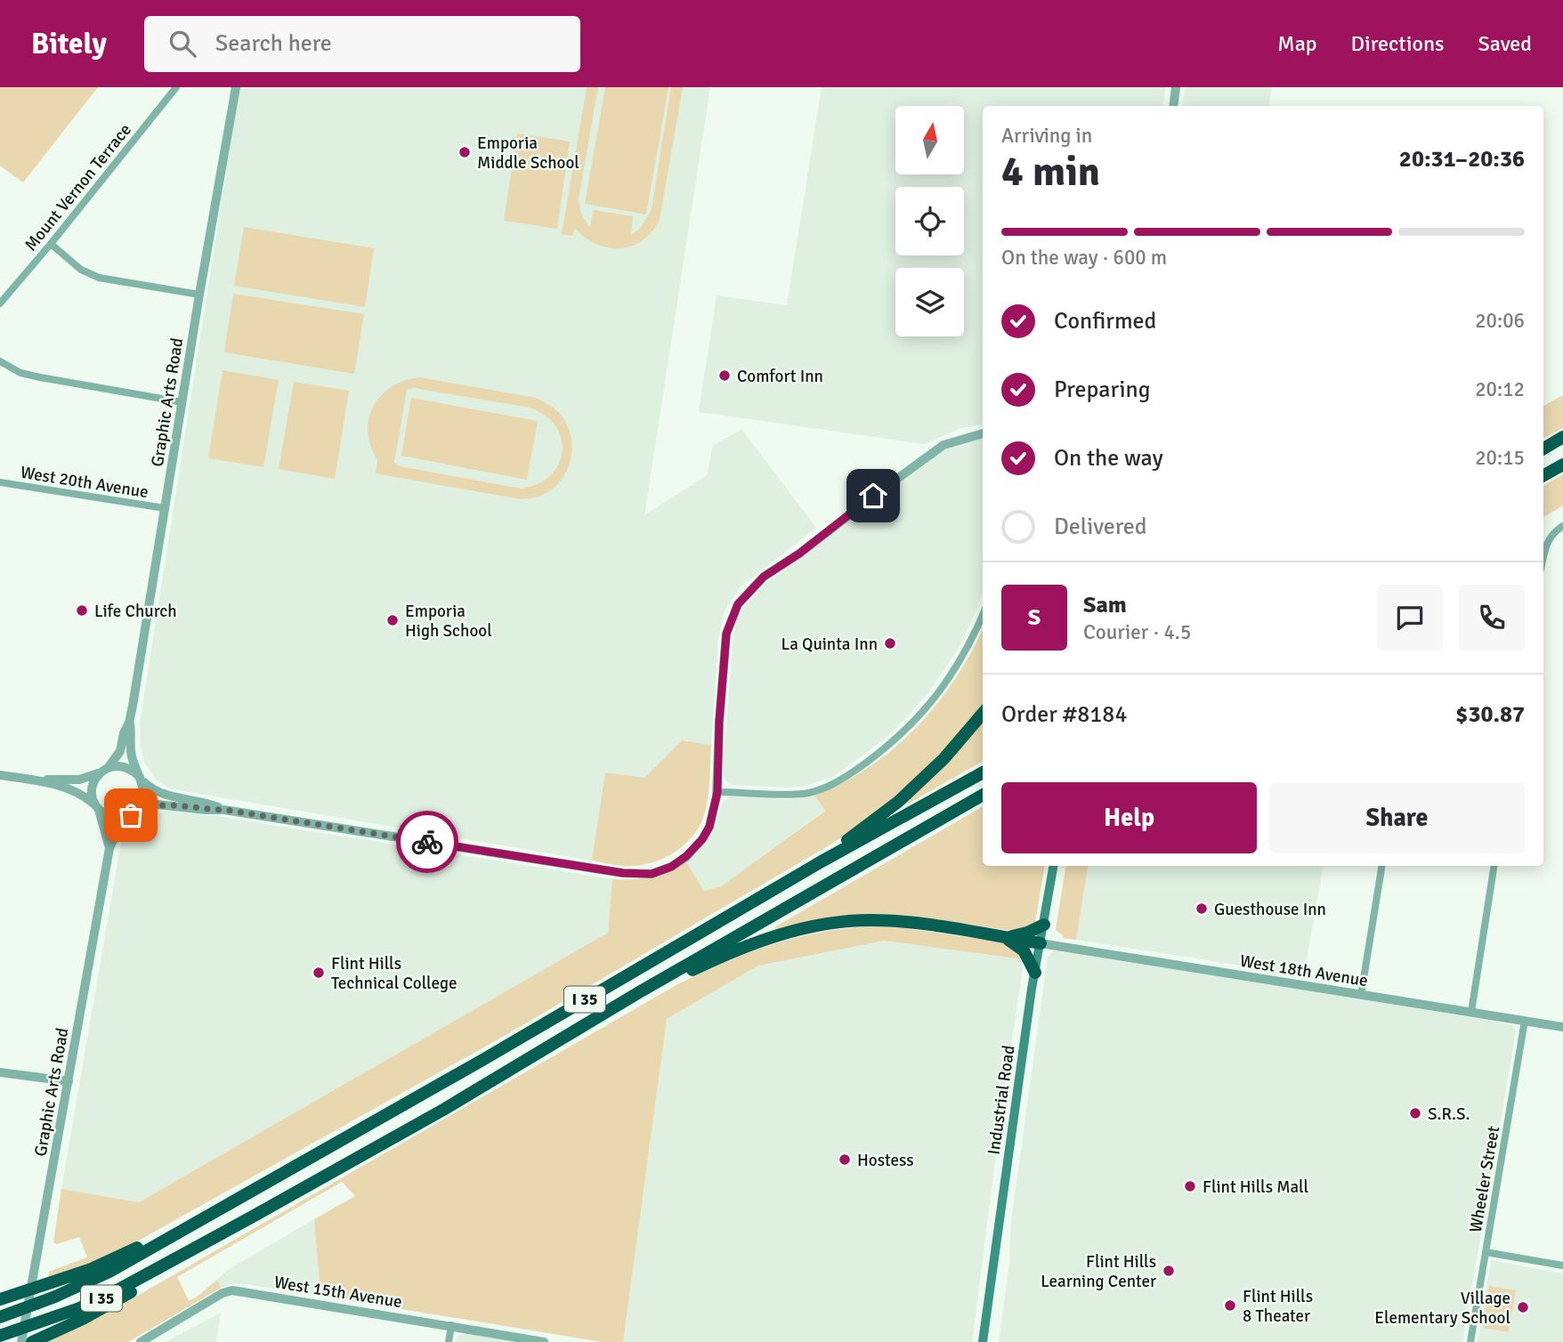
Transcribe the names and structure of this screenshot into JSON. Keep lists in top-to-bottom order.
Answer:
{
  "streets": {
    "highway": ["I 35"],
    "main road": ["Industrial Road"],
    "street": [
      "Mount Vernon Terrace",
      "Graphic Arts Road",
      "West 20th Avenue",
      "West 18th Avenue",
      "Wheeler Street",
      "West 15th Avenue"
    ]
  },
  "crossings": [
    ["Graphic Arts Road", "West 20th Avenue"],
    ["West 18th Avenue", "Industrial Road"],
    ["West 18th Avenue", "Wheeler Street"]
  ],
  "places": [
    "Emporia Middle School",
    "Comfort Inn",
    "Life Church",
    "Emporia High School",
    "La Quinta Inn",
    "Guesthouse Inn",
    "Flint Hills Technical College",
    "S.R.S.",
    "Hostess",
    "Flint Hills Mall",
    "Flint Hills Learning Center",
    "Flint Hills 8 Theater",
    "Village Elementary School"
  ],
  "north": "top",
  "page": {
    "header": "Bitely",
    "search": "Search here",
    "nav": ["Map", "Directions", "Saved"],
    "heading": ["4 min", "Arriving in", "20:31–20:36"],
    "panel": [
      "Sam",
      "Courier · 4.5",
      "Order #8184",
      "$30.87"
    ],
    "bar": "On the way · 600 m",
    "list": [
      ["Confirmed", "20:06"],
      ["Preparing", "20:12"],
      ["On the way", "20:15"],
      "Delivered"
    ],
    "round": "S",
    "buttons": ["Help", "Share"]
  }
}
